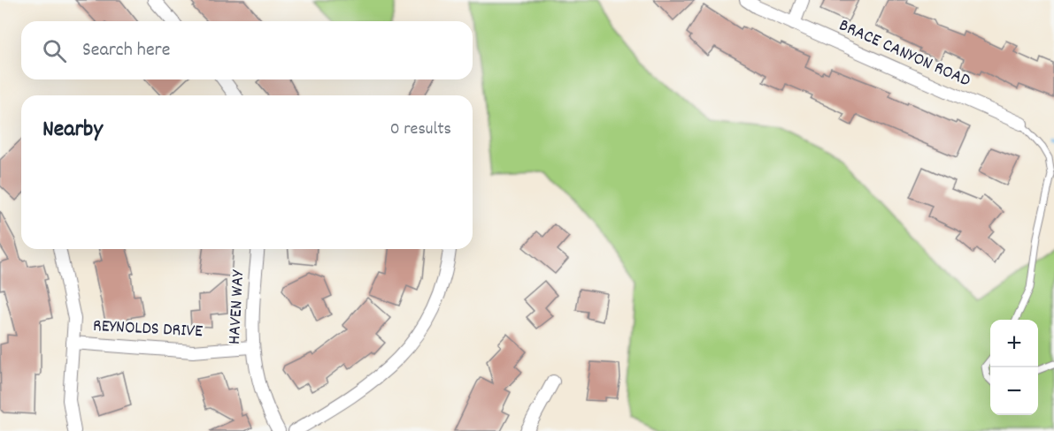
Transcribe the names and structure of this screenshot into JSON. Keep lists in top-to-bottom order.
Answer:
{
  "streets": {
    "street": ["BRACE CANYON ROAD", "HAVEN WAY", "REYNOLDS DRIVE"]
  },
  "crossings": [
    ["HAVEN WAY", "REYNOLDS DRIVE"]
  ],
  "page": {
    "search": "Search here",
    "heading": ["Nearby", "0 results"],
    "map_buttons": ["+", "−"]
  }
}
